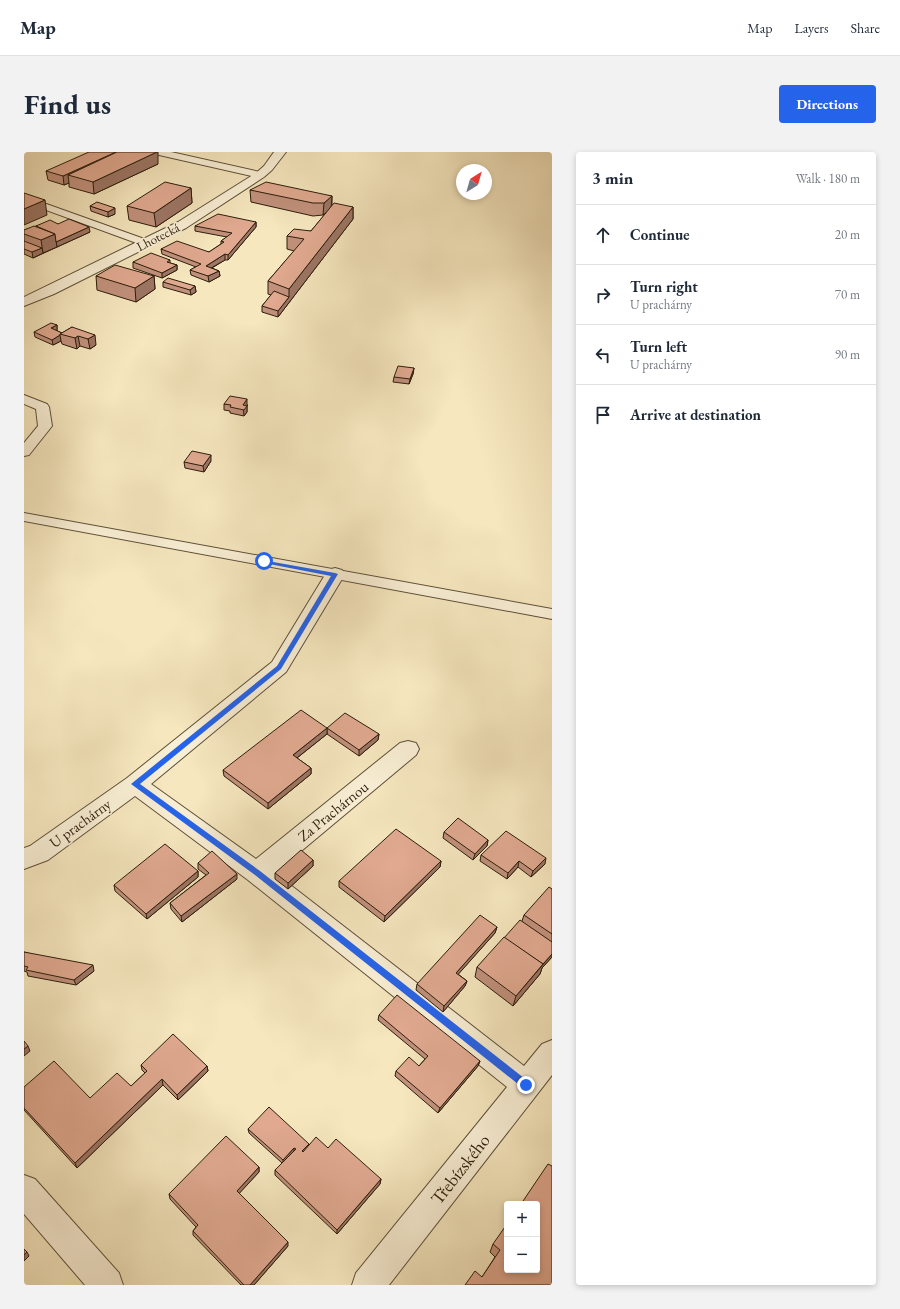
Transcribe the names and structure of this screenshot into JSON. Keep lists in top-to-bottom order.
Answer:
{
  "streets": {
    "street": [
      "Lhotecká",
      "Za Prachárnou",
      "U prachárny",
      "Třebízského"
    ]
  },
  "north": "top right",
  "page": {
    "header": "Map",
    "nav": ["Map", "Layers", "Share"],
    "buttons": "Directions",
    "title": "Find us",
    "heading": ["3 min", "Walk · 180 m"],
    "list": [
      ["Continue", "20 m"],
      ["Turn right", "U prachárny", "70 m"],
      ["Turn left", "U prachárny", "90 m"],
      "Arrive at destination"
    ],
    "map_buttons": ["+", "−"]
  }
}
